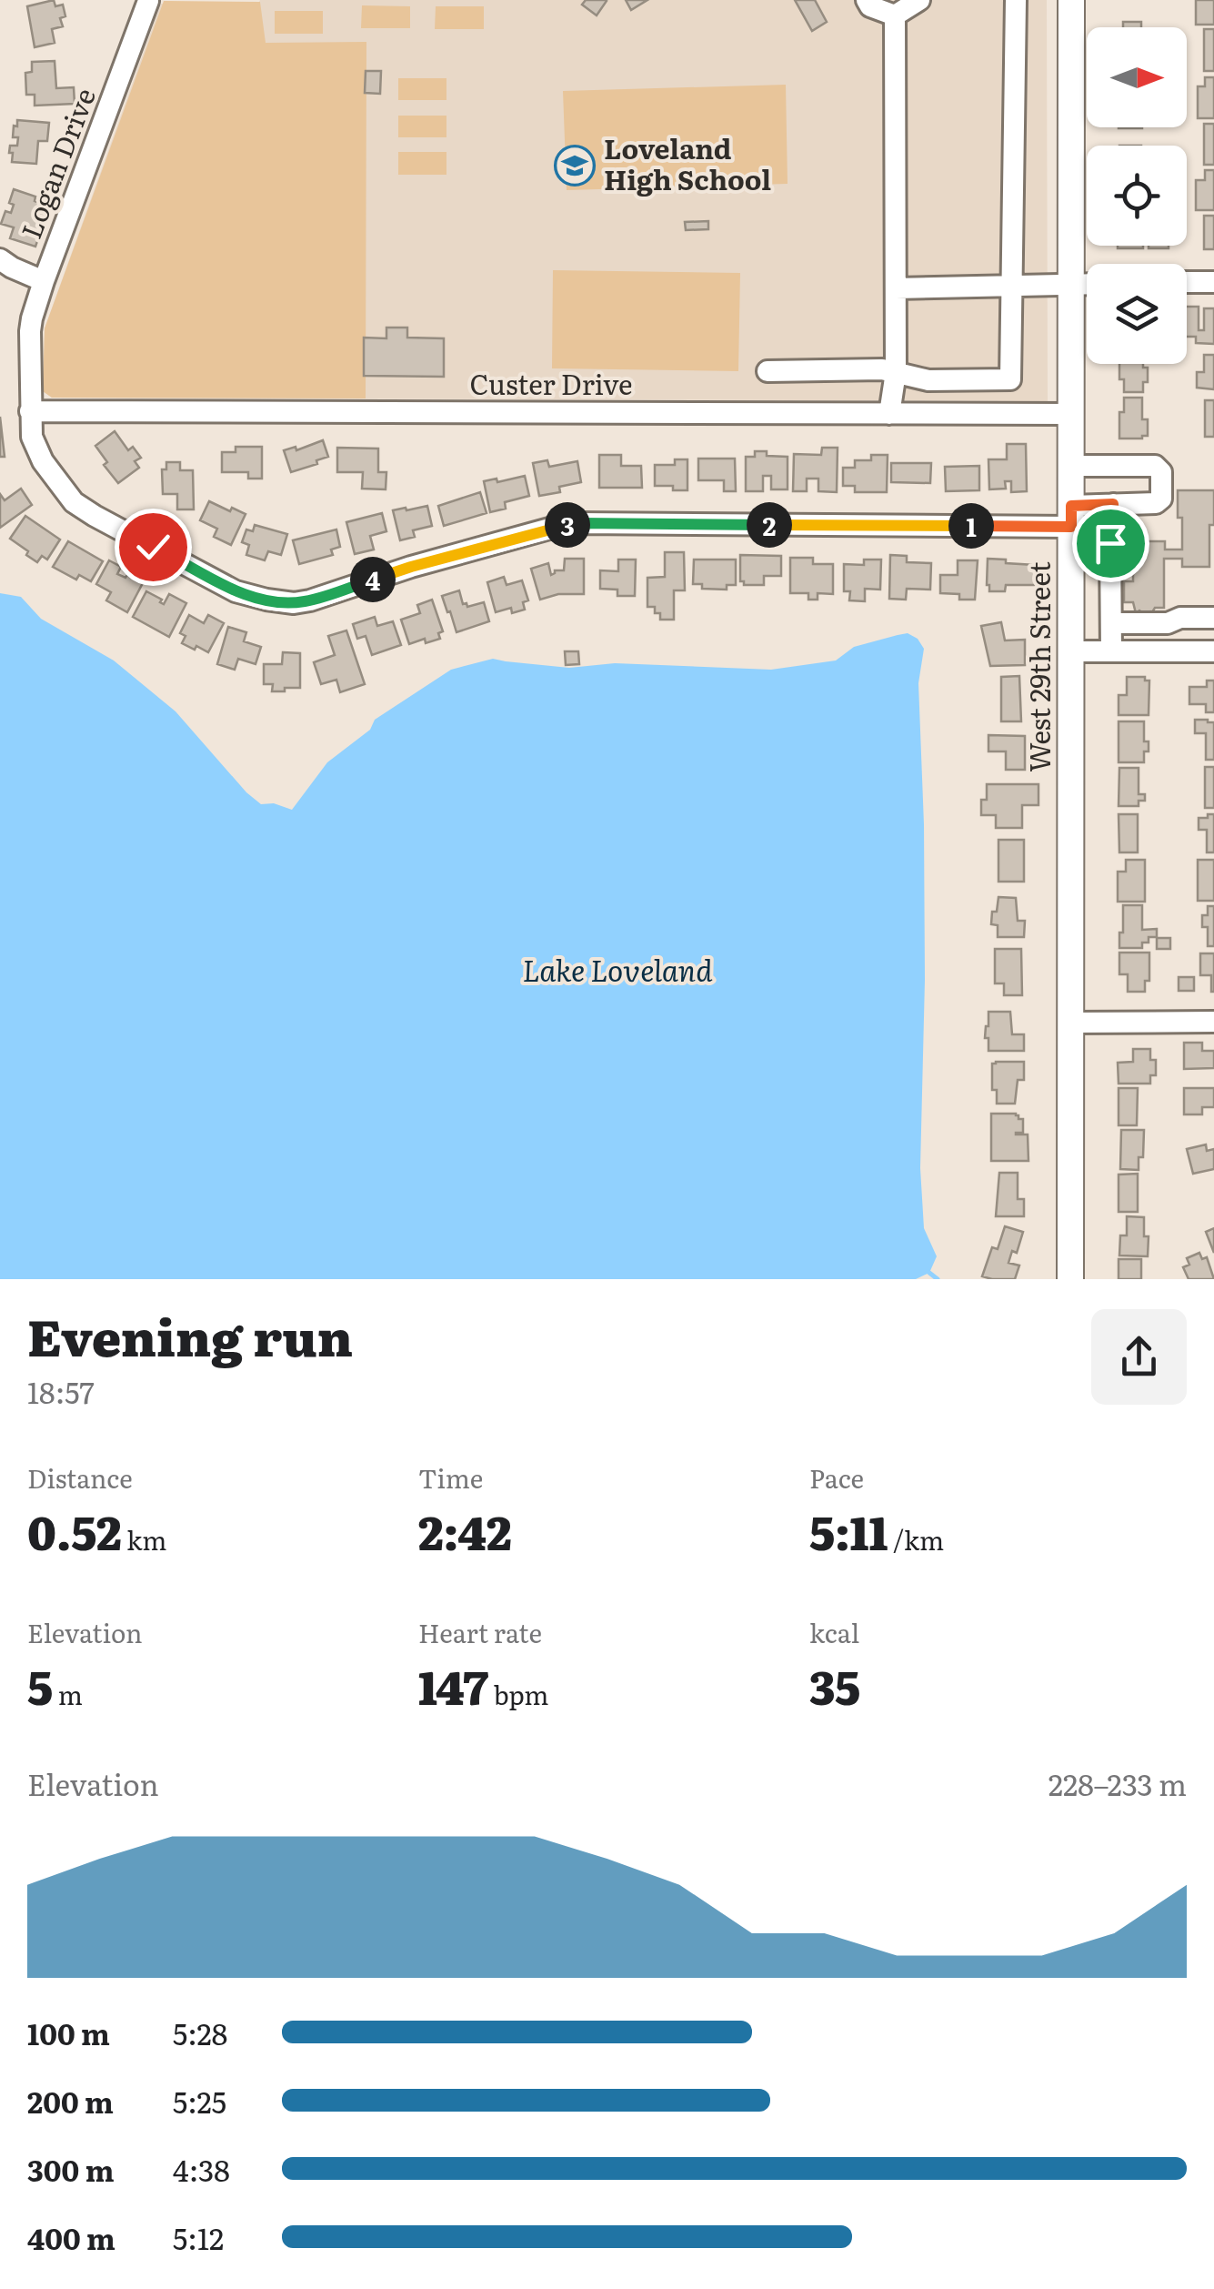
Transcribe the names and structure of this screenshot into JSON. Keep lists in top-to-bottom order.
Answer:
{
  "streets": {
    "main road": ["West 29th Street"],
    "street": ["Logan Drive", "Custer Drive"]
  },
  "crossings": [
    ["Logan Drive", "Custer Drive"],
    ["Logan Drive", "West 29th Street"],
    ["Custer Drive", "West 29th Street"]
  ],
  "water": ["Lake Loveland"],
  "places": {
    "school or university": ["Loveland High School"]
  },
  "north": "right",
  "page": {
    "pins": [
      "2",
      "3",
      "1",
      "4"
    ],
    "heading": ["Evening run", "18:57"],
    "stats": [
      ["Distance", "0.52 km"],
      ["Time", "2:42"],
      ["Pace", "5:11 /km"],
      ["Elevation", "5 m"],
      ["Heart rate", "147 bpm"],
      ["kcal", "35"]
    ],
    "chart": ["Elevation", "228–233 m"],
    "list": [
      {
        "name": "100 m",
        "note": "5:28"
      },
      {
        "name": "200 m",
        "note": "5:25"
      },
      {
        "name": "300 m",
        "note": "4:38"
      },
      {
        "name": "400 m",
        "note": "5:12"
      }
    ]
  }
}
